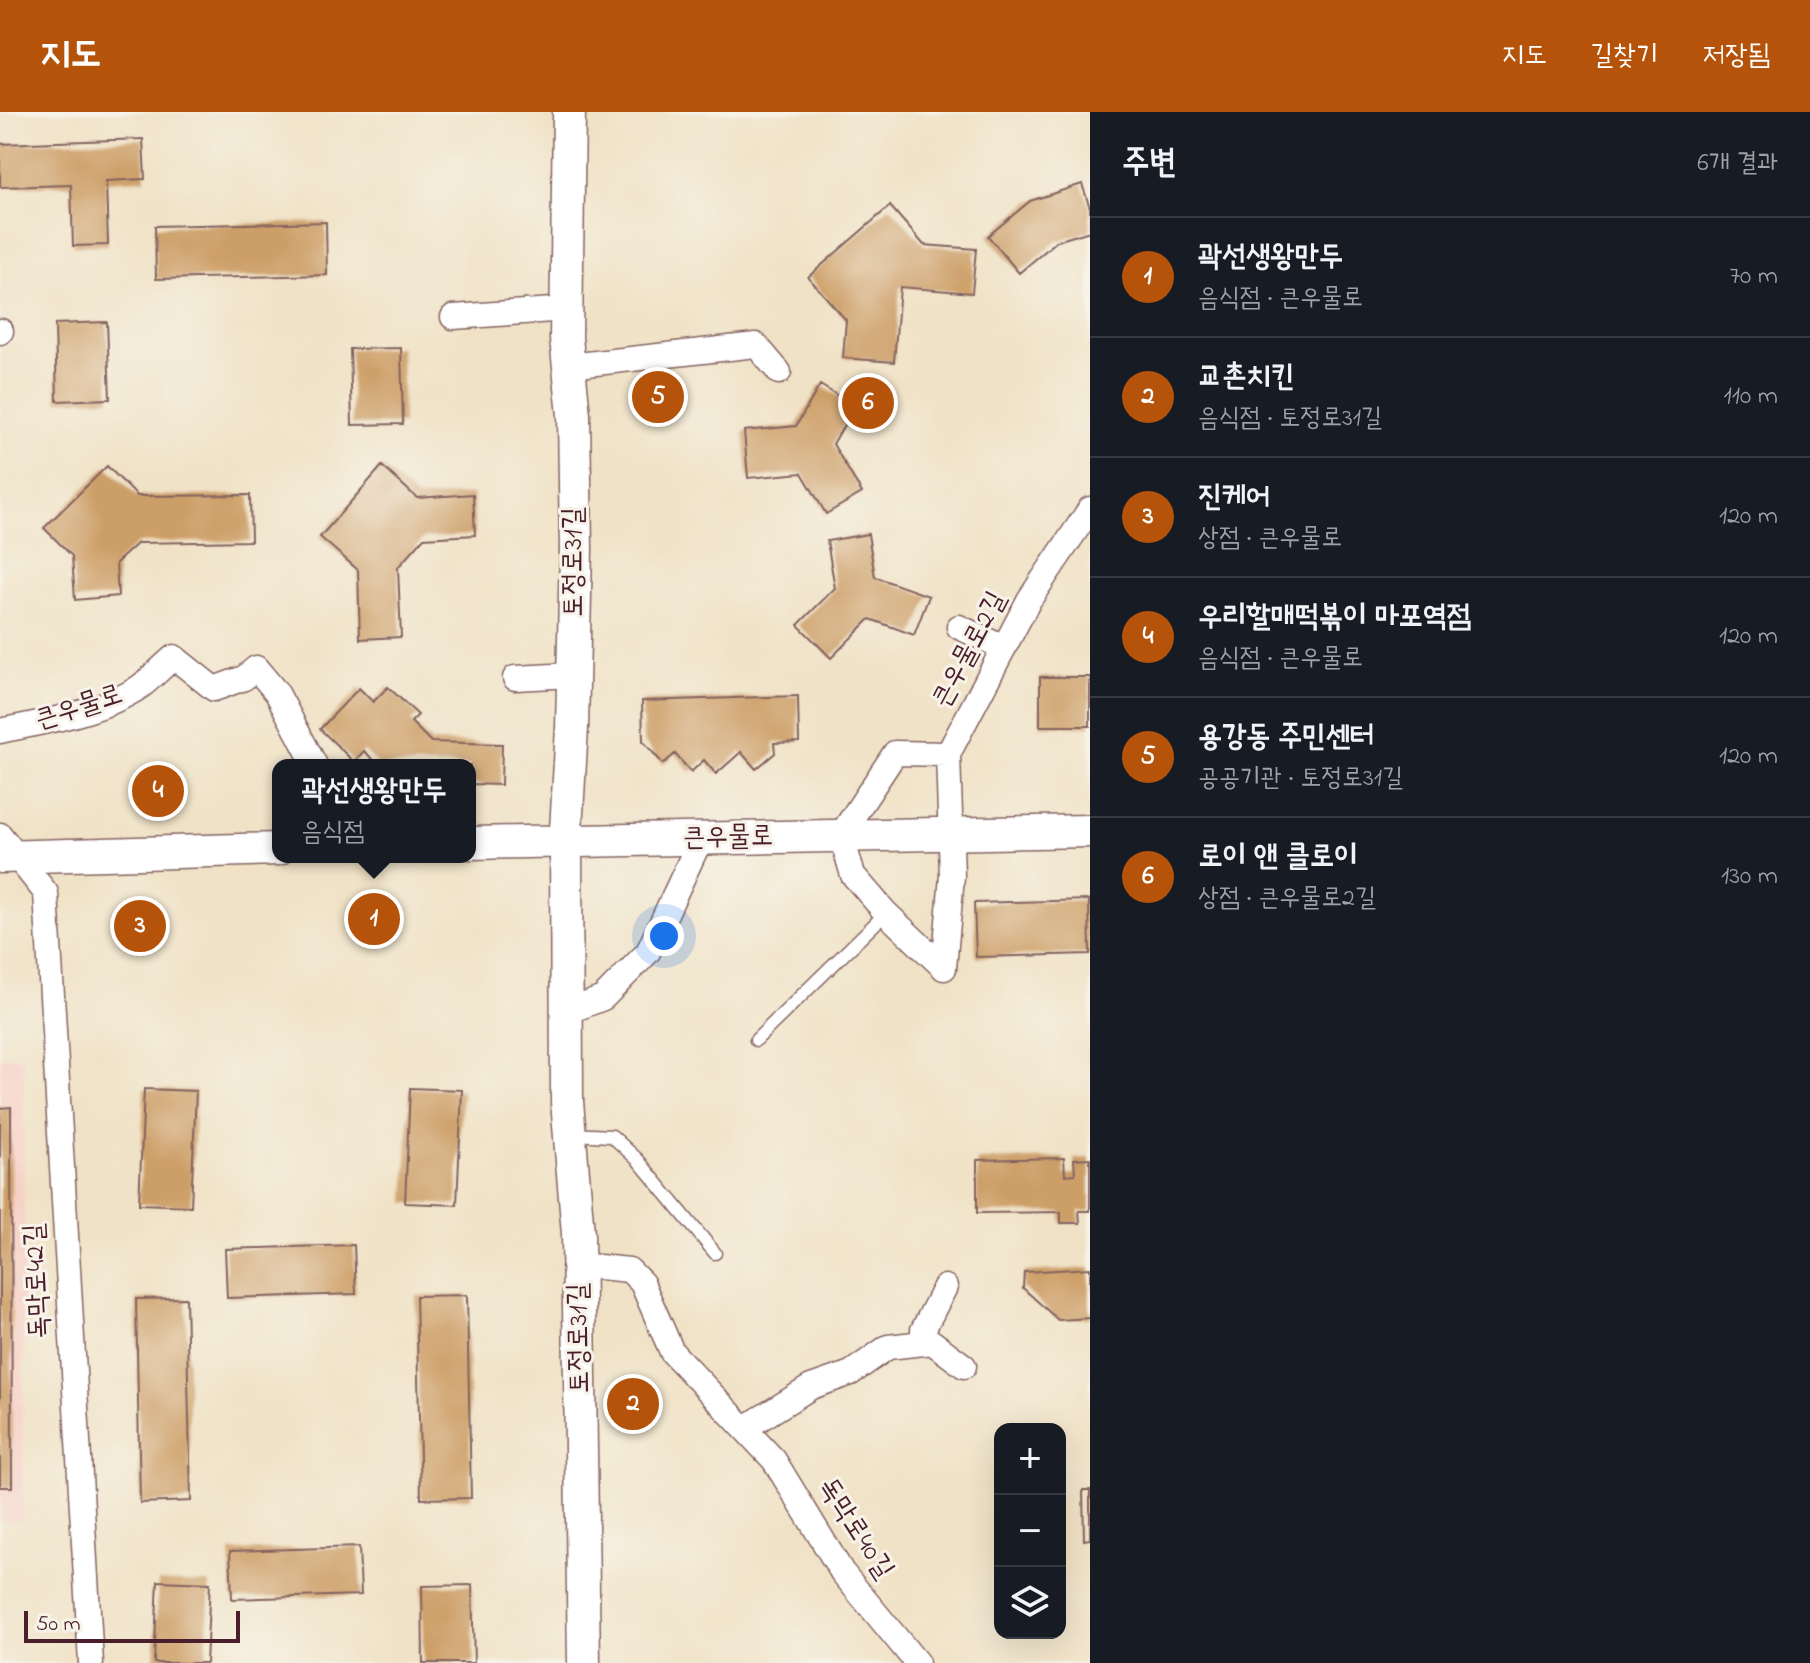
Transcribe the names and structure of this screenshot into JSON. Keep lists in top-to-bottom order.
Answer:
{
  "streets": {
    "street": [
      "토정로31길",
      "큰우물로2길",
      "큰우물로",
      "독막로42길",
      "독막로40길"
    ]
  },
  "crossings": [
    ["토정로31길", "큰우물로"],
    ["토정로31길", "독막로40길"],
    ["큰우물로2길", "큰우물로"]
  ],
  "scale_bar": "50 m",
  "page": {
    "header": "지도",
    "nav": ["지도", "길찾기", "저장됨"],
    "heading": ["주변", "6개 결과"],
    "list": [
      {
        "mark": "1",
        "name": "곽선생왕만두",
        "note": "음식점 · 큰우물로",
        "value": "70 m"
      },
      {
        "mark": "2",
        "name": "교촌치킨",
        "note": "음식점 · 토정로31길",
        "value": "110 m"
      },
      {
        "mark": "3",
        "name": "진케어",
        "note": "상점 · 큰우물로",
        "value": "120 m"
      },
      {
        "mark": "4",
        "name": "우리할매떡볶이 마포역점",
        "note": "음식점 · 큰우물로",
        "value": "120 m"
      },
      {
        "mark": "5",
        "name": "용강동 주민센터",
        "note": "공공기관 · 토정로31길",
        "value": "120 m"
      },
      {
        "mark": "6",
        "name": "로이 앤 클로이",
        "note": "상점 · 큰우물로2길",
        "value": "130 m"
      }
    ],
    "pins": [
      "5",
      "6",
      "4",
      "1",
      "3",
      "2"
    ],
    "popup": ["곽선생왕만두", "음식점"],
    "map_buttons": ["+", "−"],
    "scale": "50 m"
  }
}
